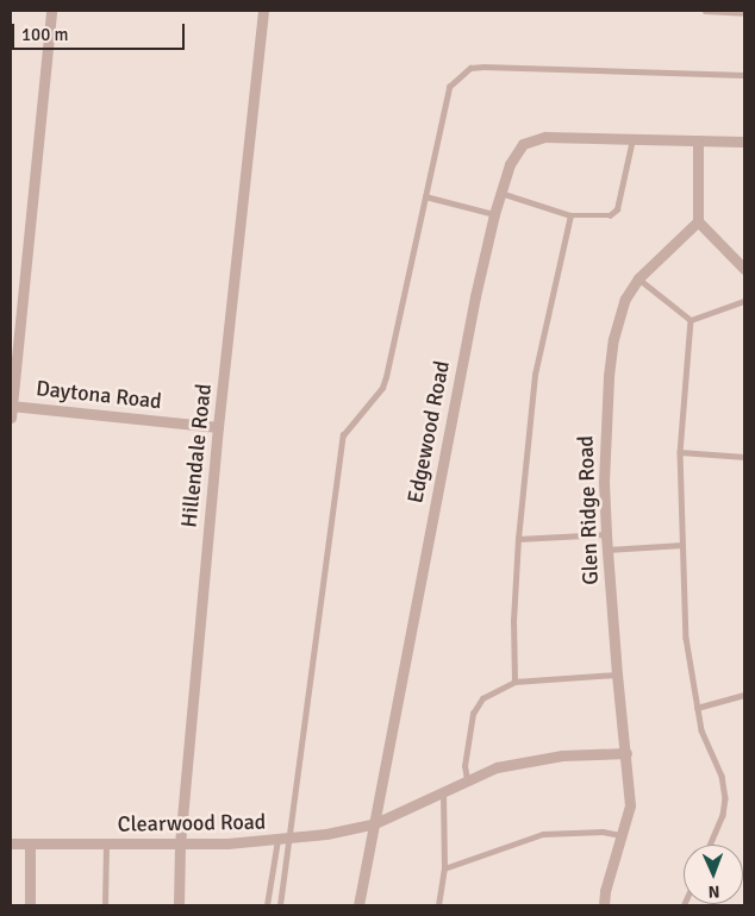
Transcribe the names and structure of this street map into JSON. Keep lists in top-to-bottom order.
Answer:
{
  "streets": {
    "street": [
      "Daytona Road",
      "Edgewood Road",
      "Hillendale Road",
      "Glen Ridge Road",
      "Clearwood Road"
    ]
  },
  "crossings": [
    ["Daytona Road", "Hillendale Road"],
    ["Edgewood Road", "Clearwood Road"],
    ["Hillendale Road", "Clearwood Road"],
    ["Glen Ridge Road", "Clearwood Road"]
  ],
  "scale_bar": "100 m",
  "north": "bottom"
}
